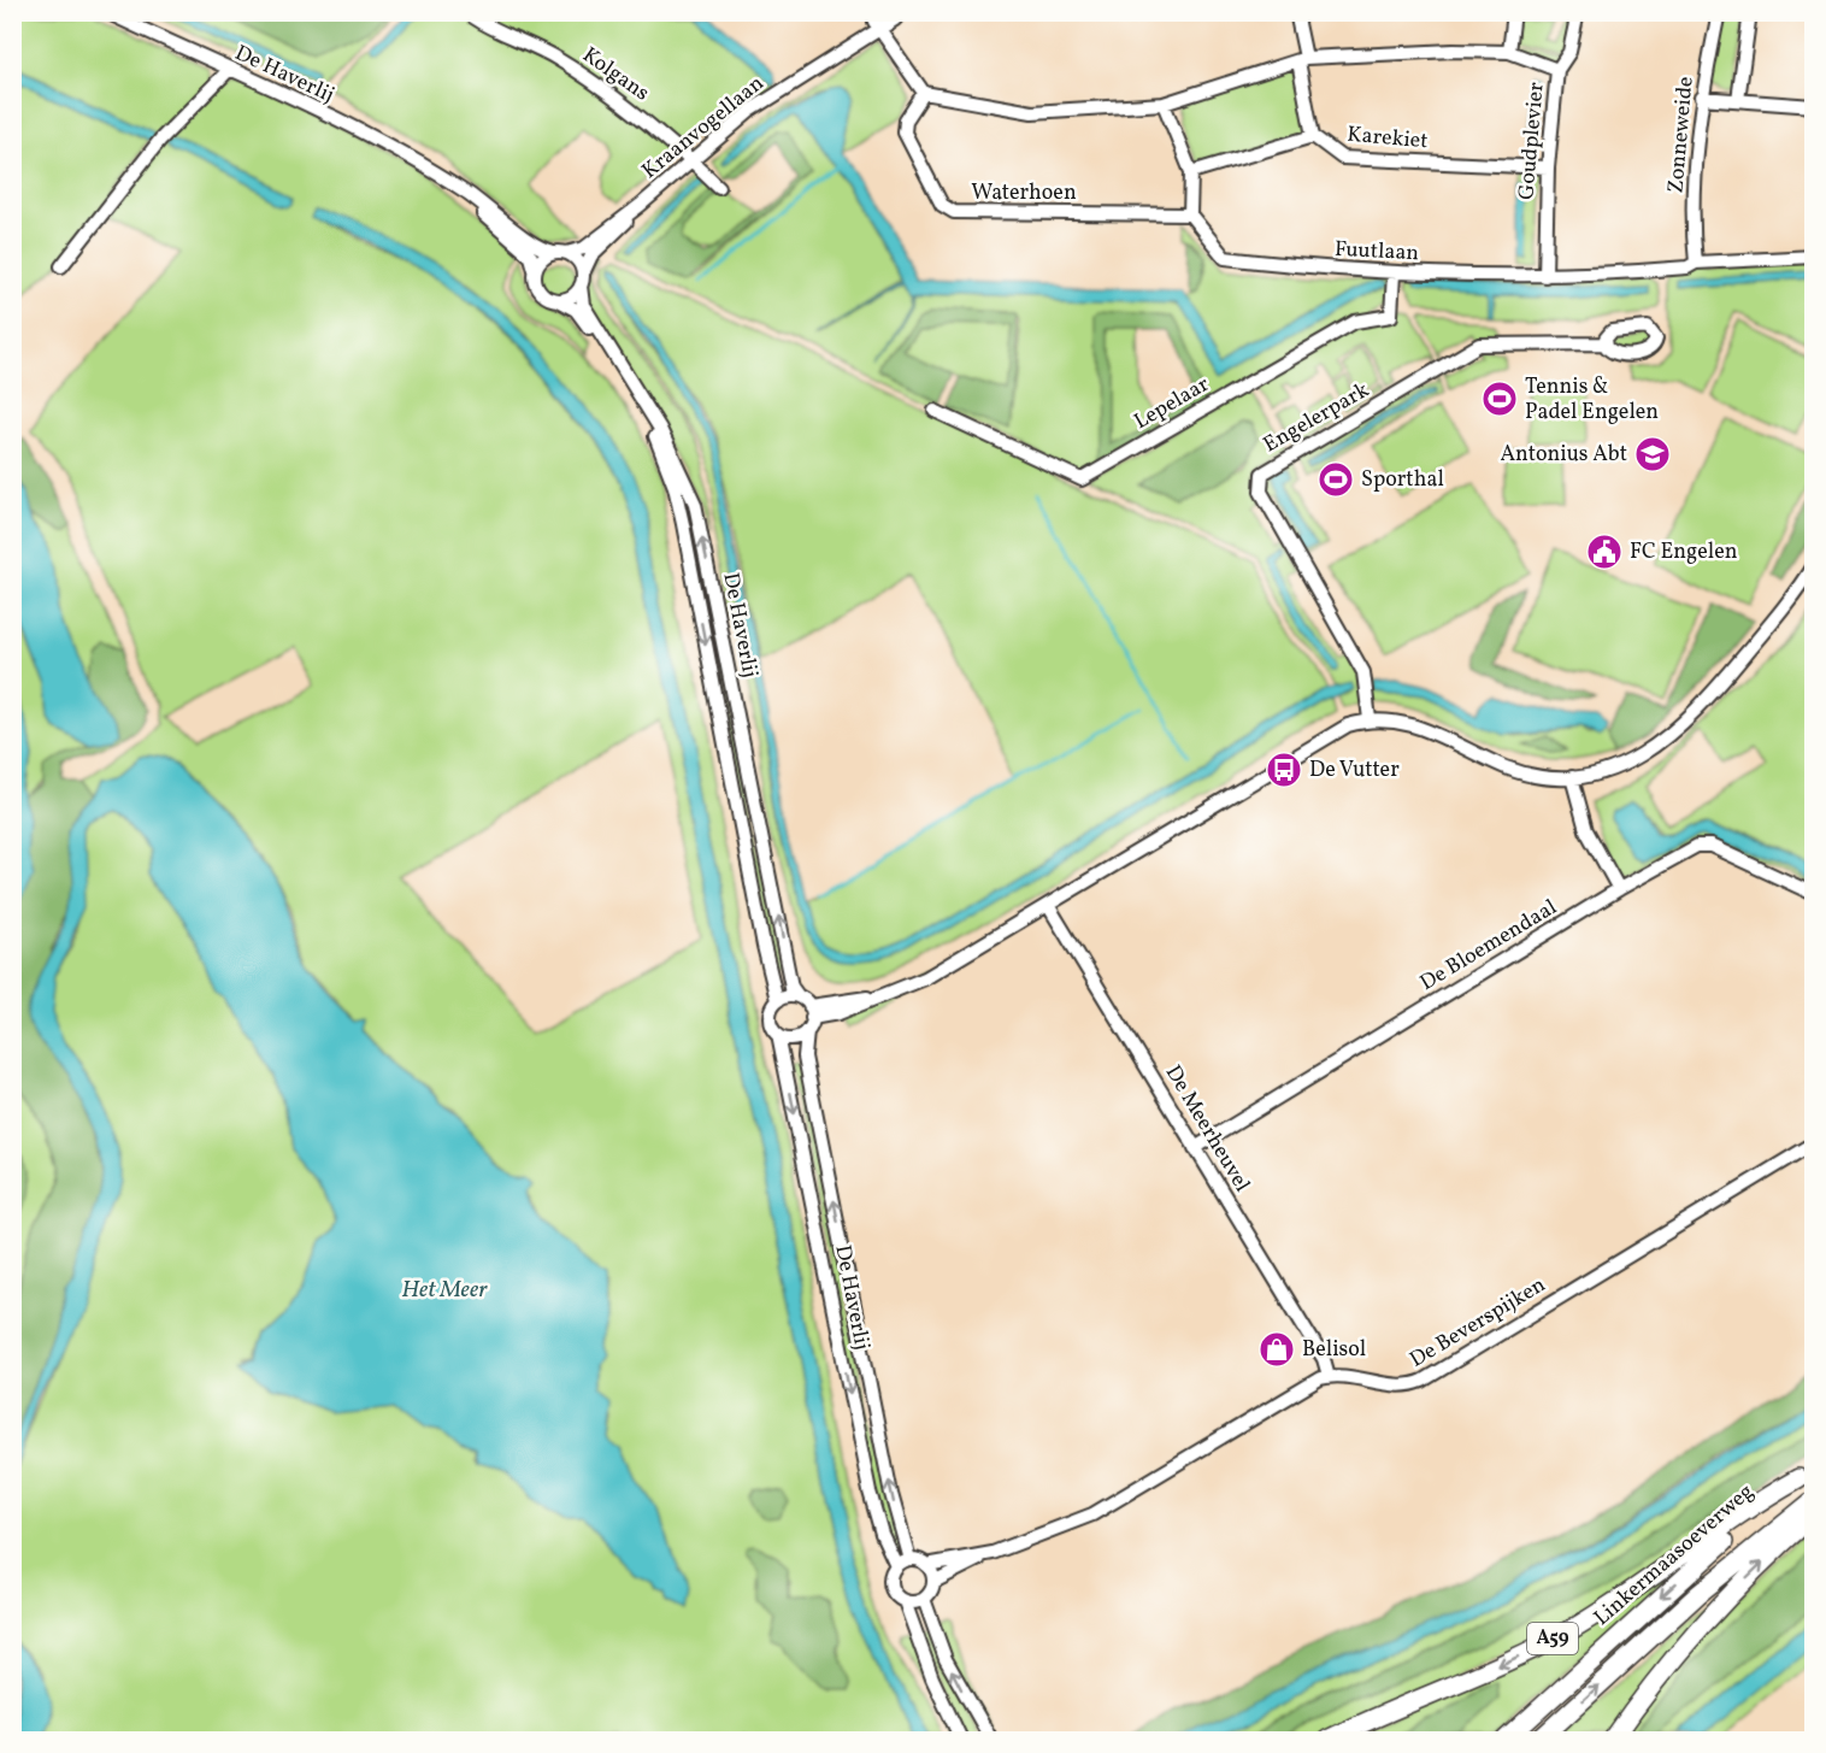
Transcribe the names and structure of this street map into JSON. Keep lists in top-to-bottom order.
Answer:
{
  "streets": {
    "highway": ["Linkermaasoeverweg", "A59"],
    "street": [
      "De Haverlij",
      "Kolgans",
      "Kraanvogellaan",
      "Zonneweide",
      "Karekiet",
      "Goudplevier",
      "Waterhoen",
      "Fuutlaan",
      "Lepelaar",
      "Engelerpark",
      "De Bloemendaal",
      "De Meerheuvel",
      "De Beverspijken"
    ]
  },
  "crossings": [
    ["De Haverlij", "Kraanvogellaan"],
    ["De Haverlij", "De Beverspijken"],
    ["Kolgans", "Kraanvogellaan"],
    ["Zonneweide", "Fuutlaan"],
    ["Karekiet", "Goudplevier"],
    ["Goudplevier", "Fuutlaan"],
    ["Waterhoen", "Fuutlaan"],
    ["Fuutlaan", "Lepelaar"],
    ["De Bloemendaal", "De Meerheuvel"],
    ["De Meerheuvel", "De Beverspijken"],
    ["Linkermaasoeverweg", "A59"]
  ],
  "water": ["Het Meer"],
  "places": {
    "sports": ["Tennis & Padel Engelen", "Sporthal"],
    "school or university": ["Antonius Abt"],
    "public building": ["FC Engelen"],
    "bus stop": ["De Vutter"],
    "shop": ["Belisol"]
  }
}
